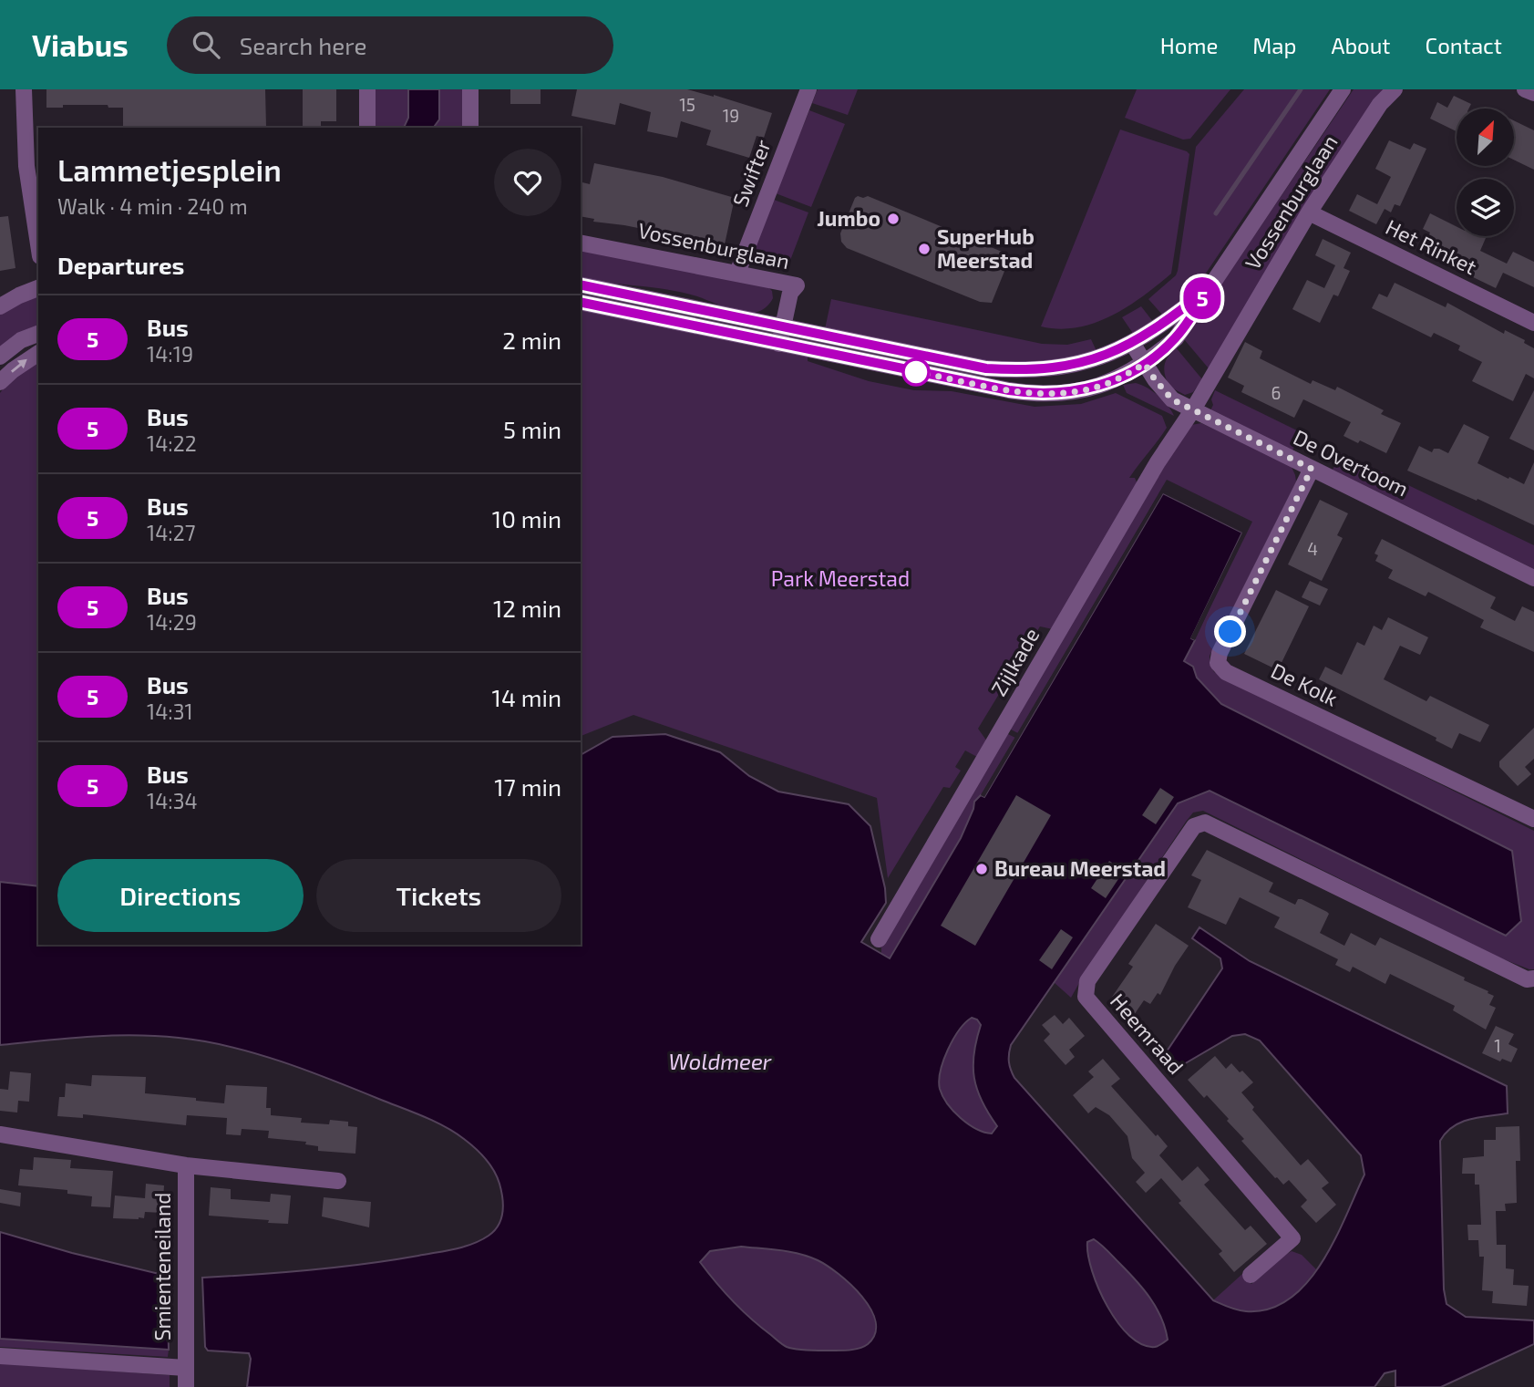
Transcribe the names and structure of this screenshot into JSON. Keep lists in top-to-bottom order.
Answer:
{
  "streets": {
    "street": [
      "Swifter",
      "Vossenburglaan",
      "Het Rinket",
      "De Overtoom",
      "Zijlkade",
      "De Kolk",
      "Heemraad",
      "Smienteneiland"
    ]
  },
  "crossings": [
    ["Swifter", "Vossenburglaan"],
    ["Vossenburglaan", "Het Rinket"],
    ["Vossenburglaan", "De Overtoom"],
    ["Vossenburglaan", "Zijlkade"],
    ["De Overtoom", "Zijlkade"],
    ["De Overtoom", "De Kolk"]
  ],
  "water": ["Woldmeer"],
  "parks": ["Park Meerstad"],
  "places": ["Jumbo", "SuperHub Meerstad", "Bureau Meerstad"],
  "lines": ["bus line 5"],
  "house_numbers": [
    "15",
    "19",
    "6",
    "4",
    "1"
  ],
  "north": "top right",
  "page": {
    "header": "Viabus",
    "search": "Search here",
    "nav": [
      "Home",
      "Map",
      "About",
      "Contact"
    ],
    "on_map": "5",
    "heading": [
      ["Lammetjesplein", "Walk · 4 min · 240 m"],
      "Departures"
    ],
    "list": [
      {
        "mark": "5",
        "name": "Bus",
        "note": "14:19",
        "value": "2 min"
      },
      {
        "mark": "5",
        "name": "Bus",
        "note": "14:22",
        "value": "5 min"
      },
      {
        "mark": "5",
        "name": "Bus",
        "note": "14:27",
        "value": "10 min"
      },
      {
        "mark": "5",
        "name": "Bus",
        "note": "14:29",
        "value": "12 min"
      },
      {
        "mark": "5",
        "name": "Bus",
        "note": "14:31",
        "value": "14 min"
      },
      {
        "mark": "5",
        "name": "Bus",
        "note": "14:34",
        "value": "17 min"
      }
    ],
    "buttons": ["Directions", "Tickets"]
  }
}
